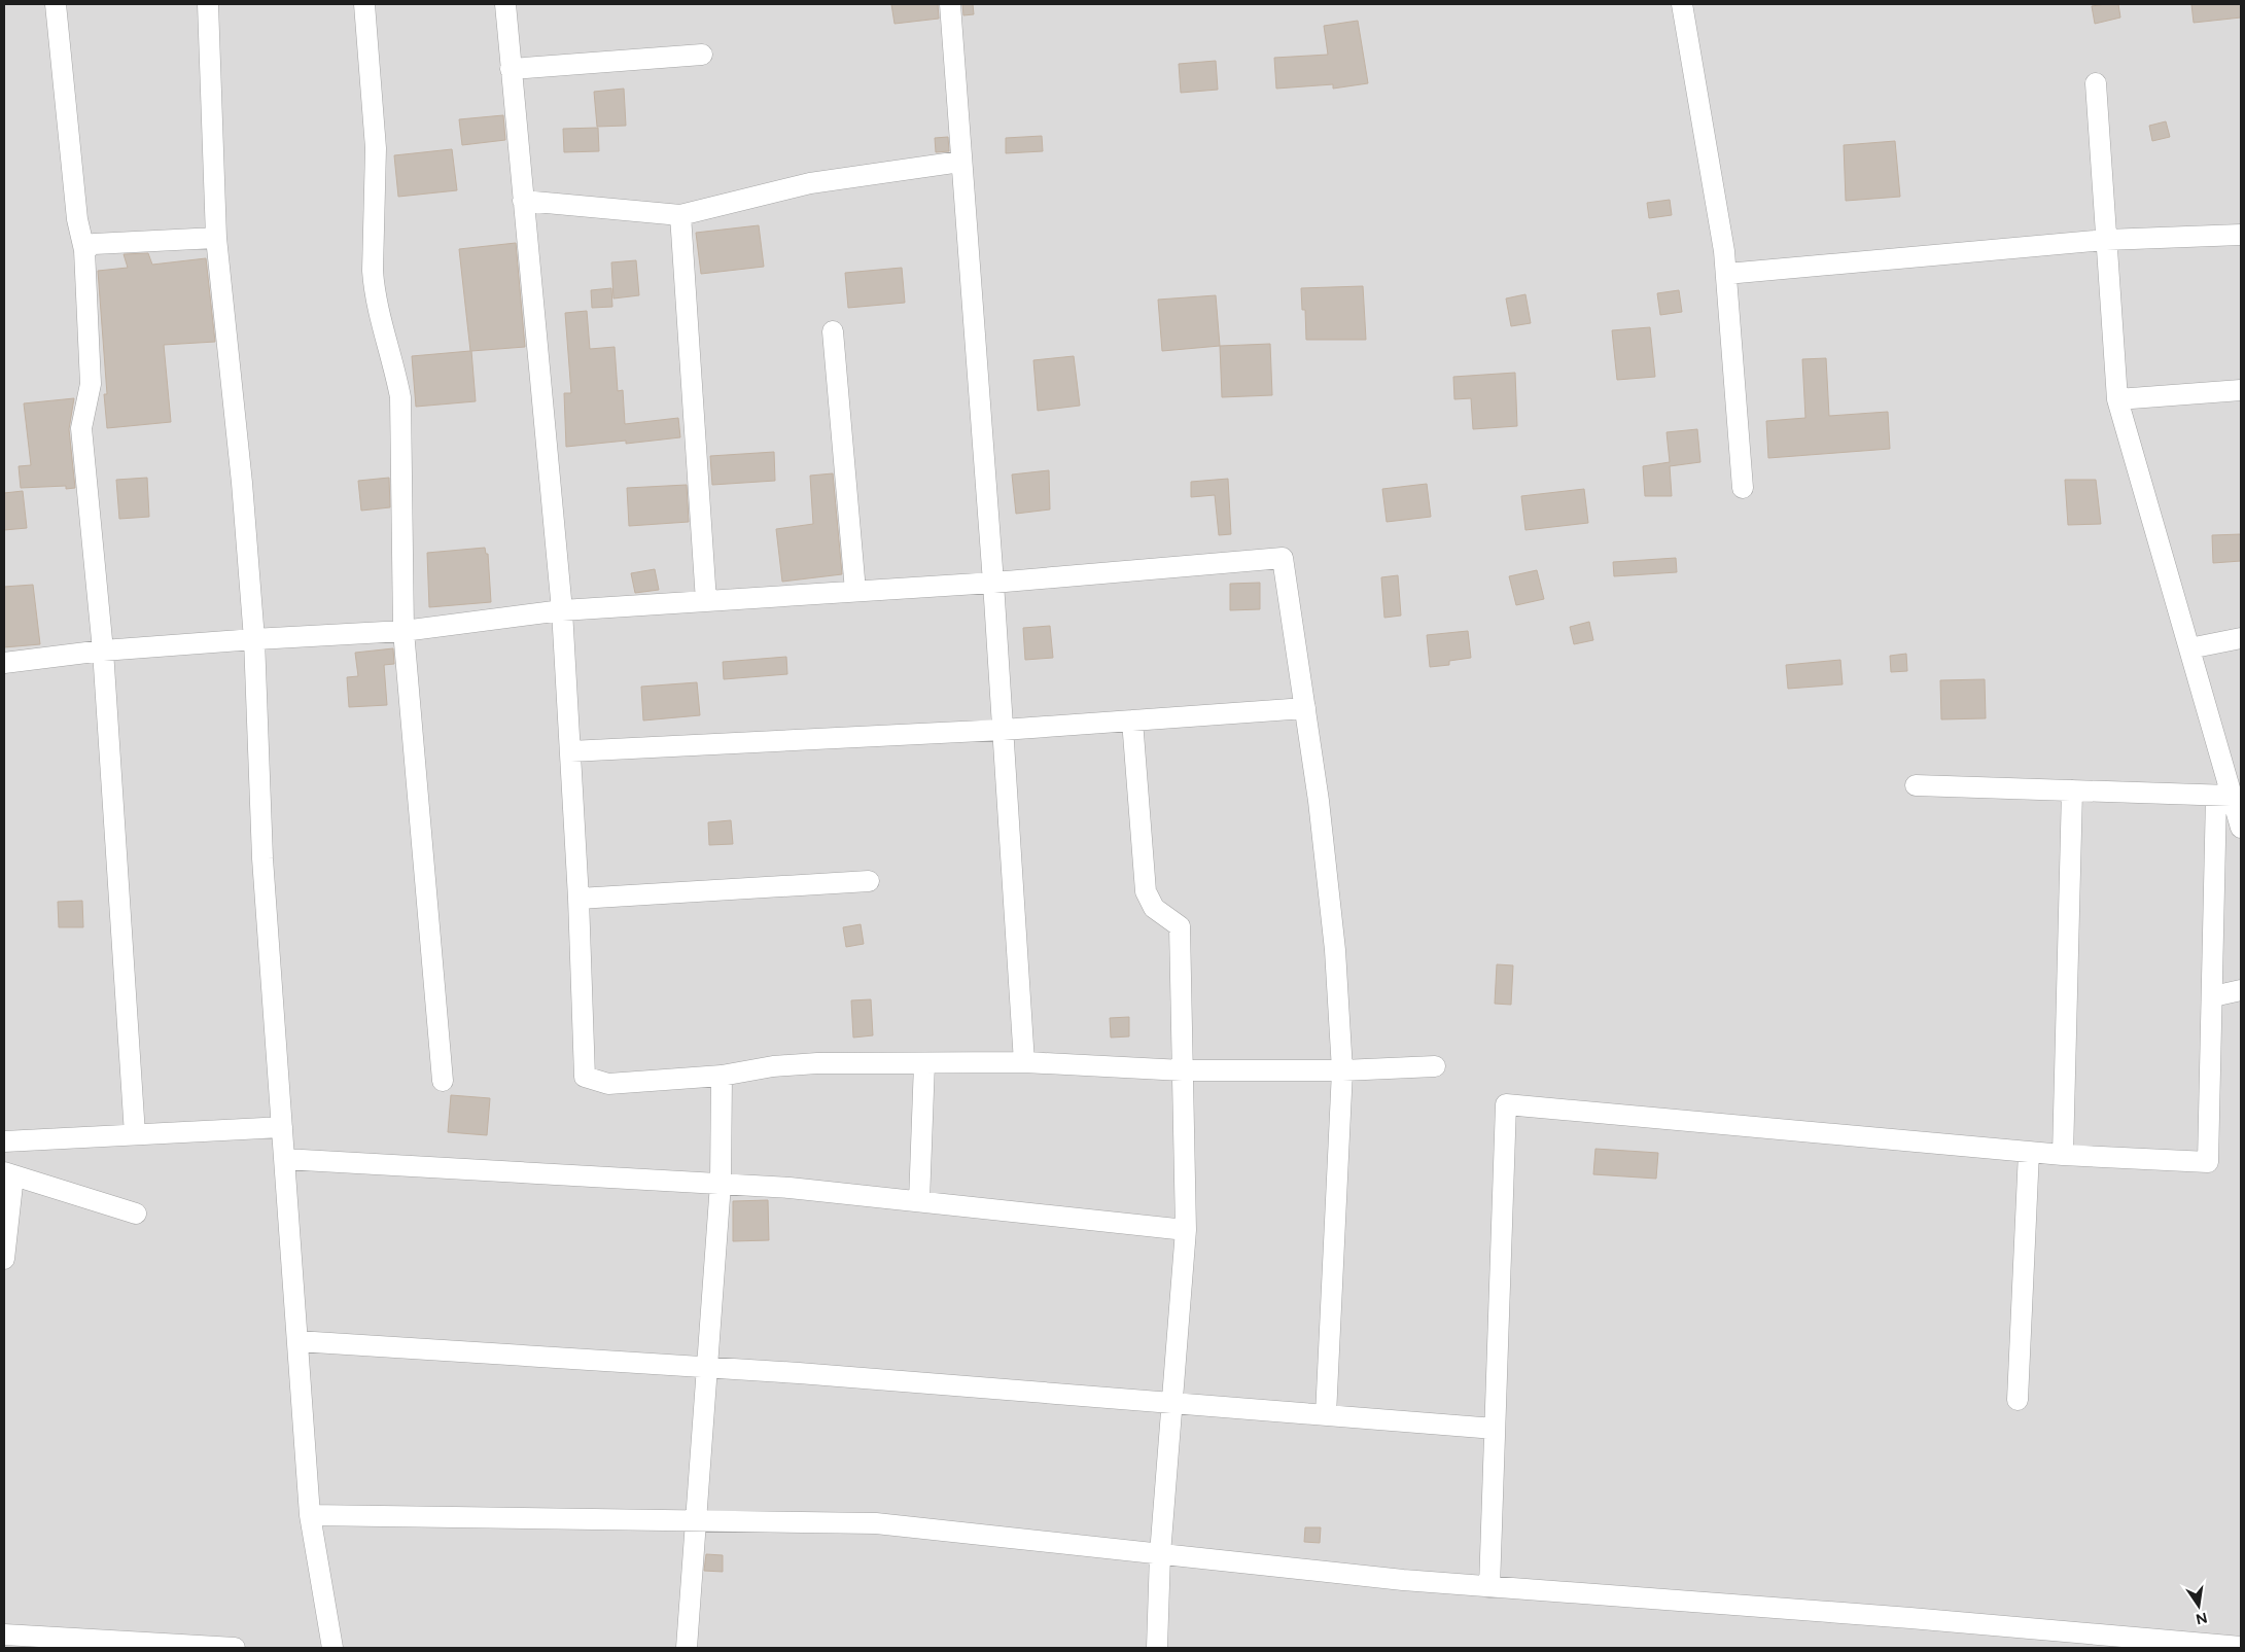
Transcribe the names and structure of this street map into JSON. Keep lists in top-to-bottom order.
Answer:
{
  "north": "bottom"
}
